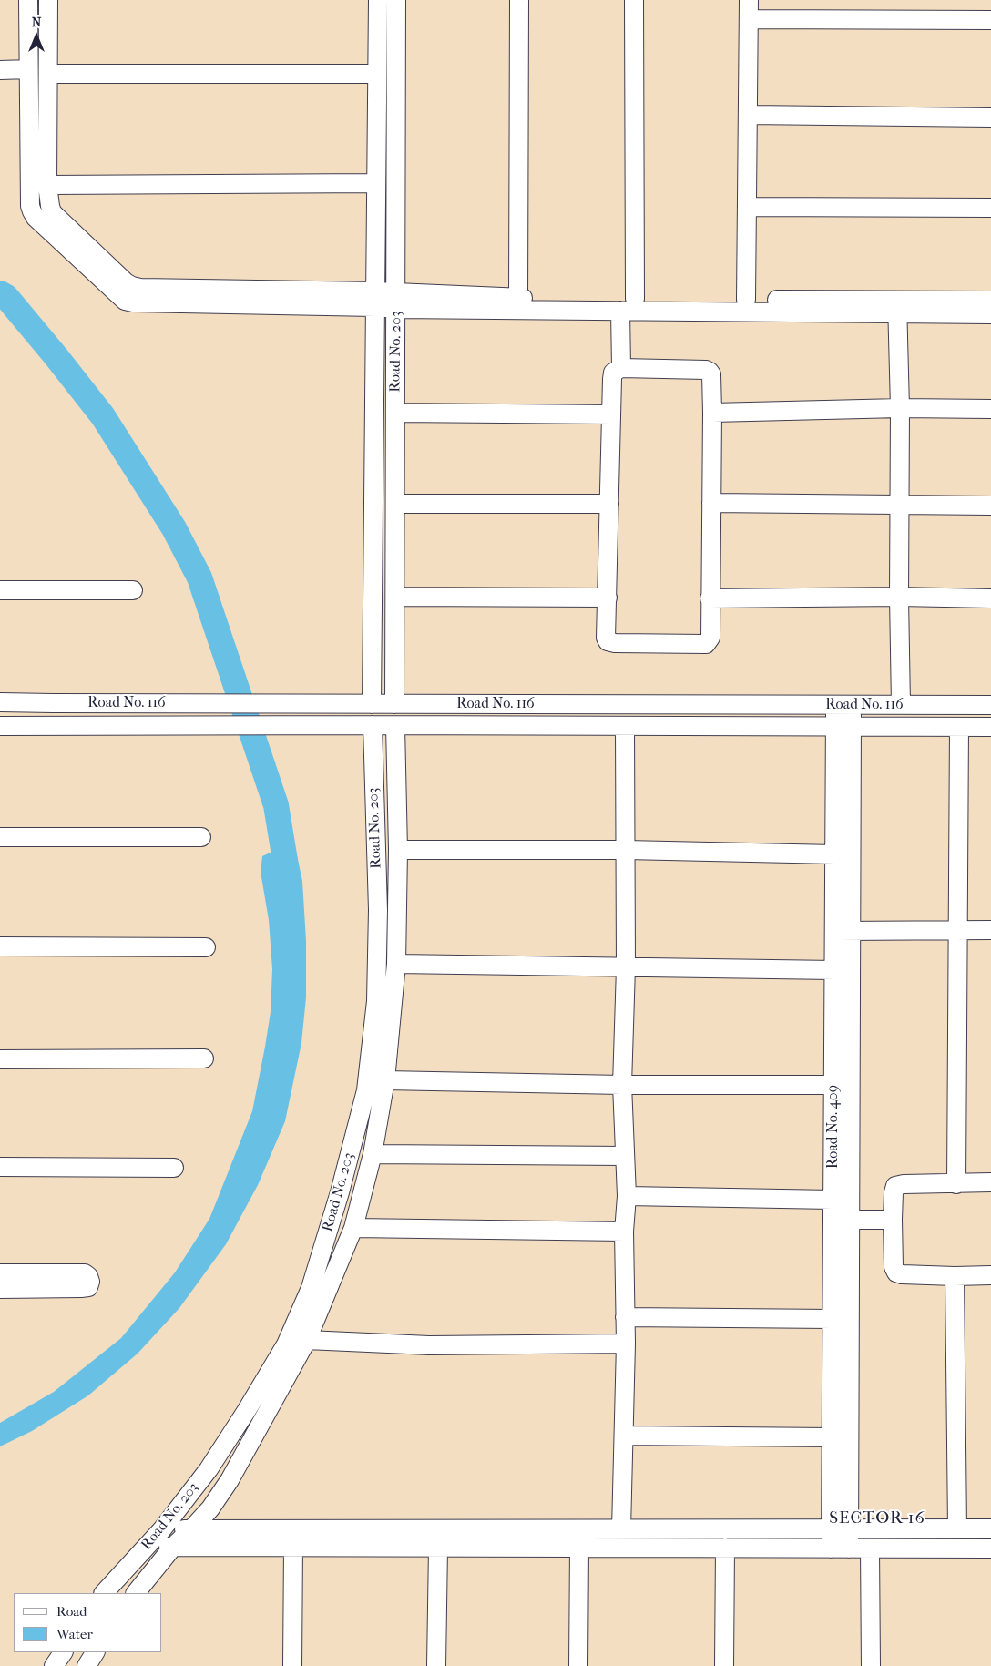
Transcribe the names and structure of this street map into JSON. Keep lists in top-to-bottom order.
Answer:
{
  "streets": {
    "street": ["Road No. 203", "Road No. 116", "Road No. 409"]
  },
  "crossings": [
    ["Road No. 203", "Road No. 116"],
    ["Road No. 116", "Road No. 409"]
  ],
  "districts": ["SECTOR 16"],
  "legend": ["Road", "Water"],
  "north": "top"
}
